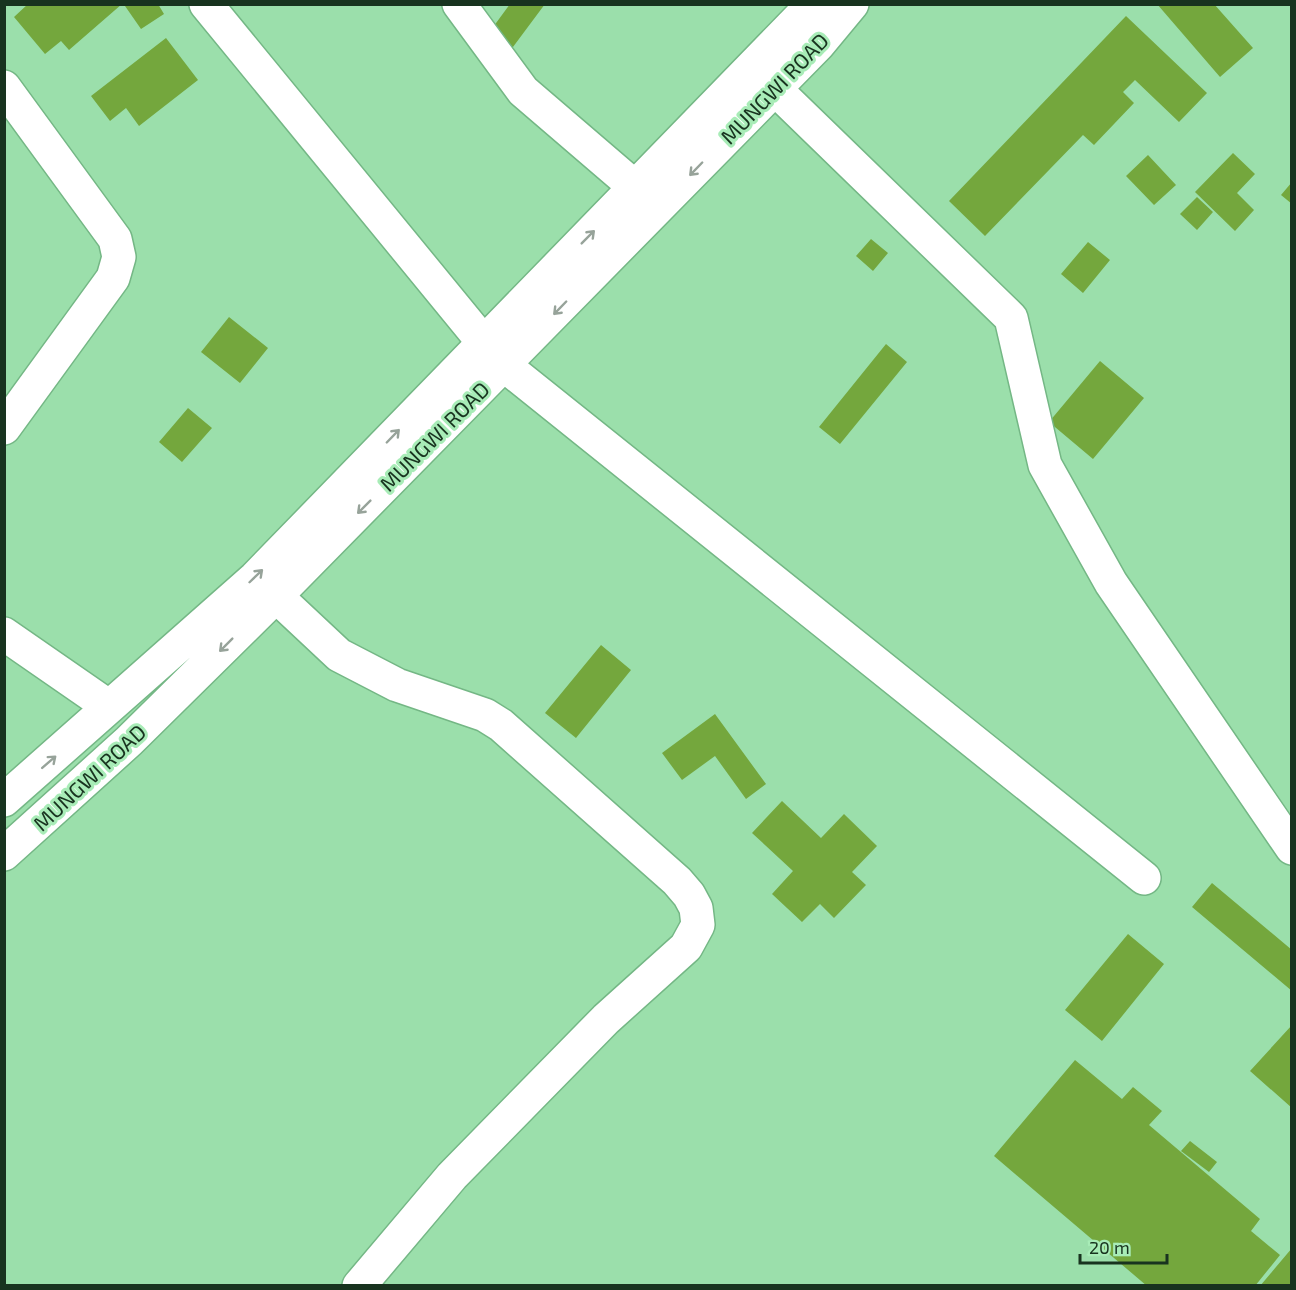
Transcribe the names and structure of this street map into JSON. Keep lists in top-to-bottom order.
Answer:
{
  "streets": {
    "street": ["MUNGWI ROAD"]
  },
  "scale_bar": "20 m"
}
